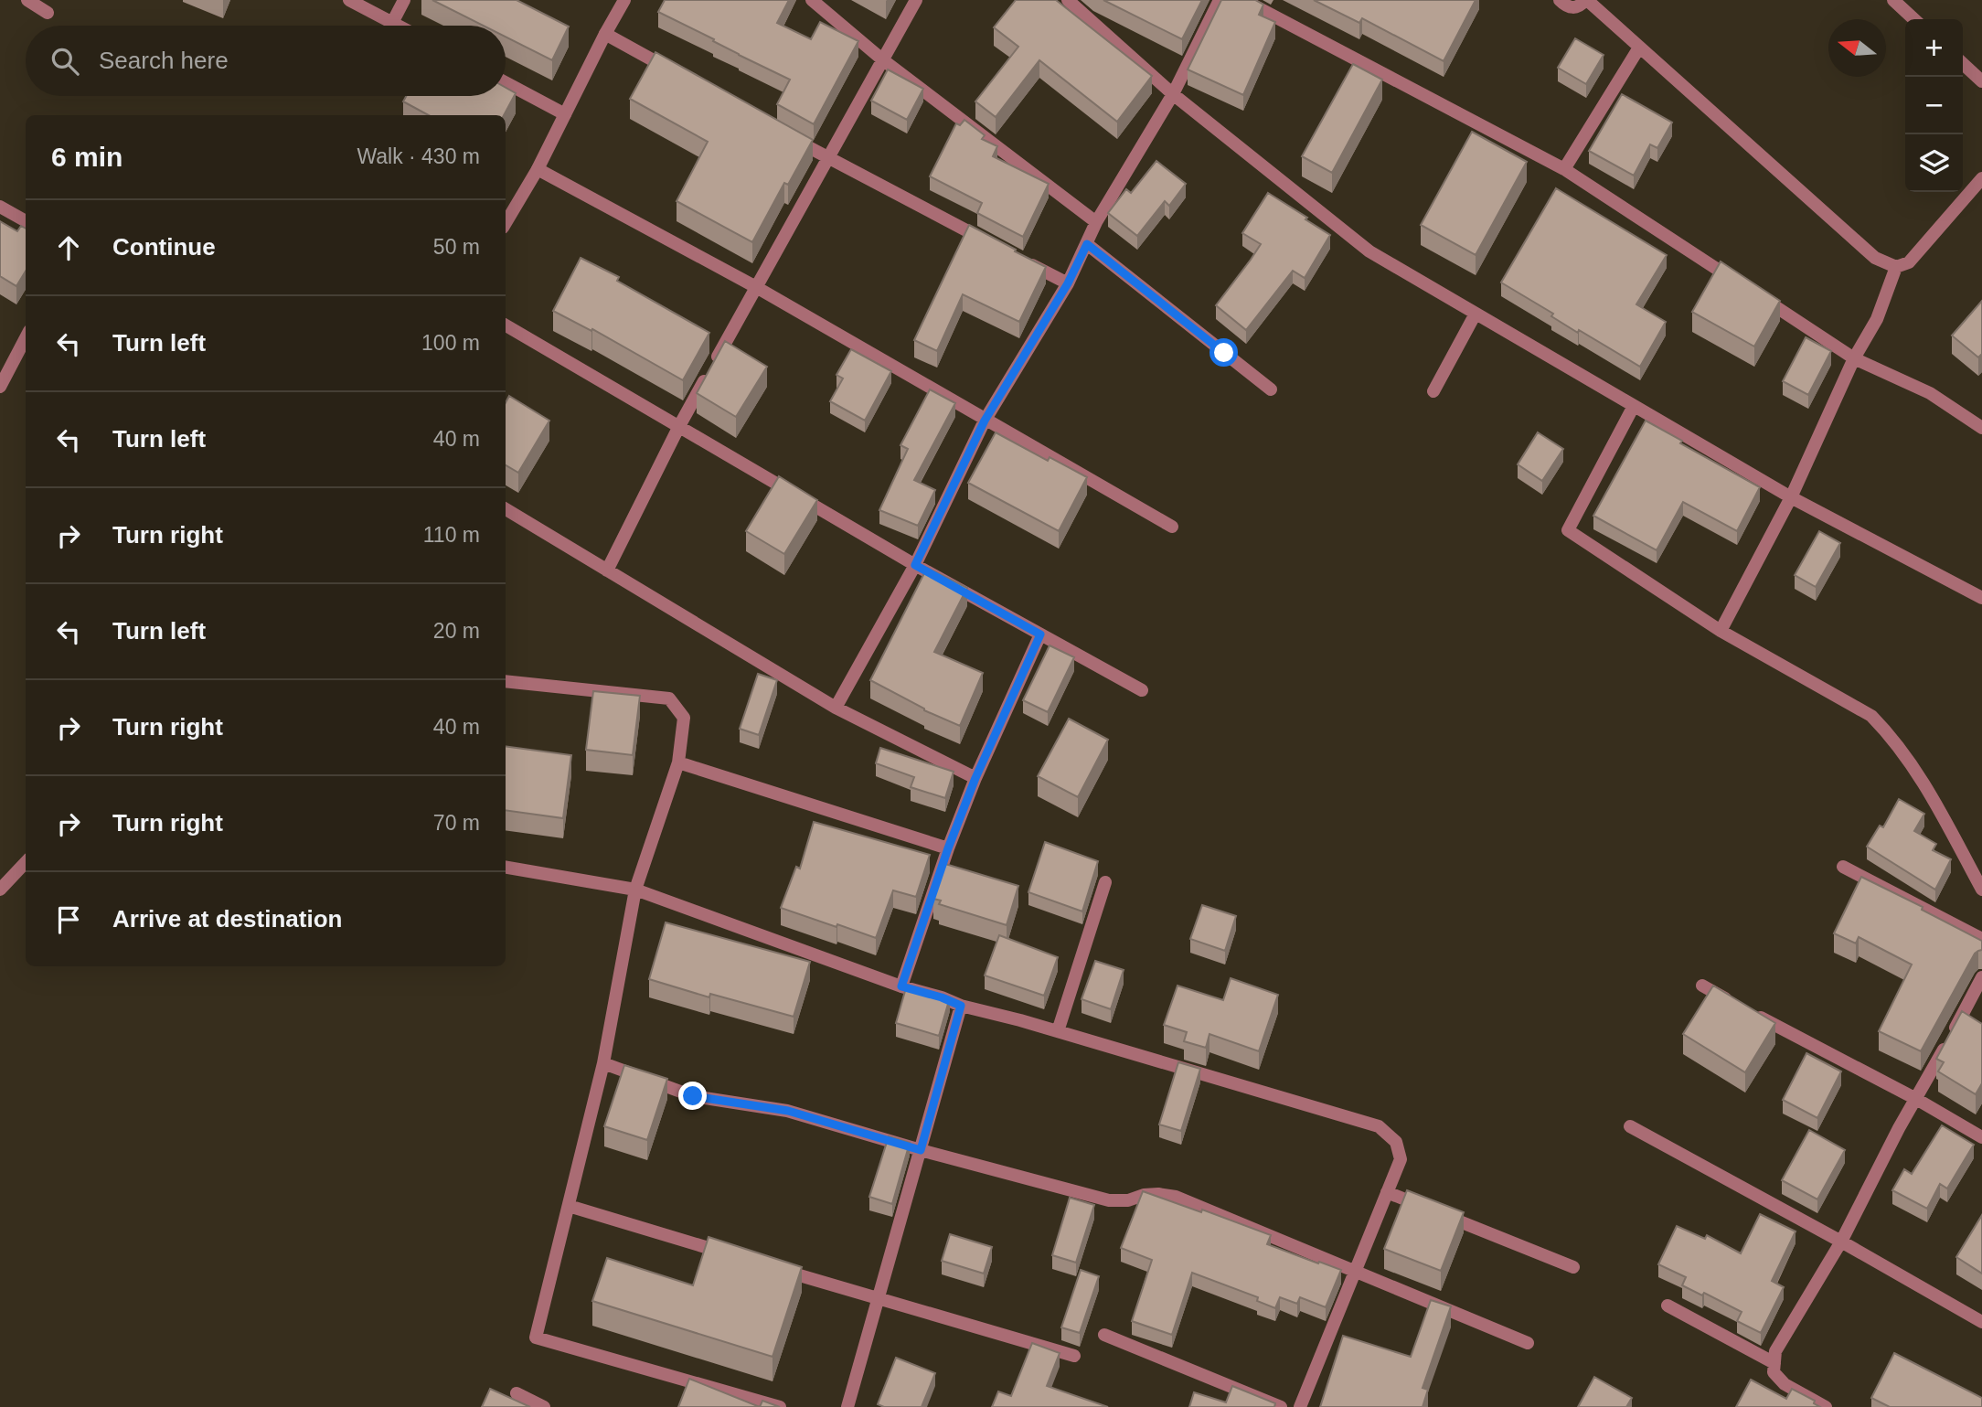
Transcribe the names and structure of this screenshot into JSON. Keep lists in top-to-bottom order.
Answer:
{
  "north": "left",
  "page": {
    "map_buttons": ["+", "−"],
    "search": "Search here",
    "heading": ["6 min", "Walk · 430 m"],
    "list": [
      ["Continue", "50 m"],
      ["Turn left", "100 m"],
      ["Turn left", "40 m"],
      ["Turn right", "110 m"],
      ["Turn left", "20 m"],
      ["Turn right", "40 m"],
      ["Turn right", "70 m"],
      "Arrive at destination"
    ]
  }
}
